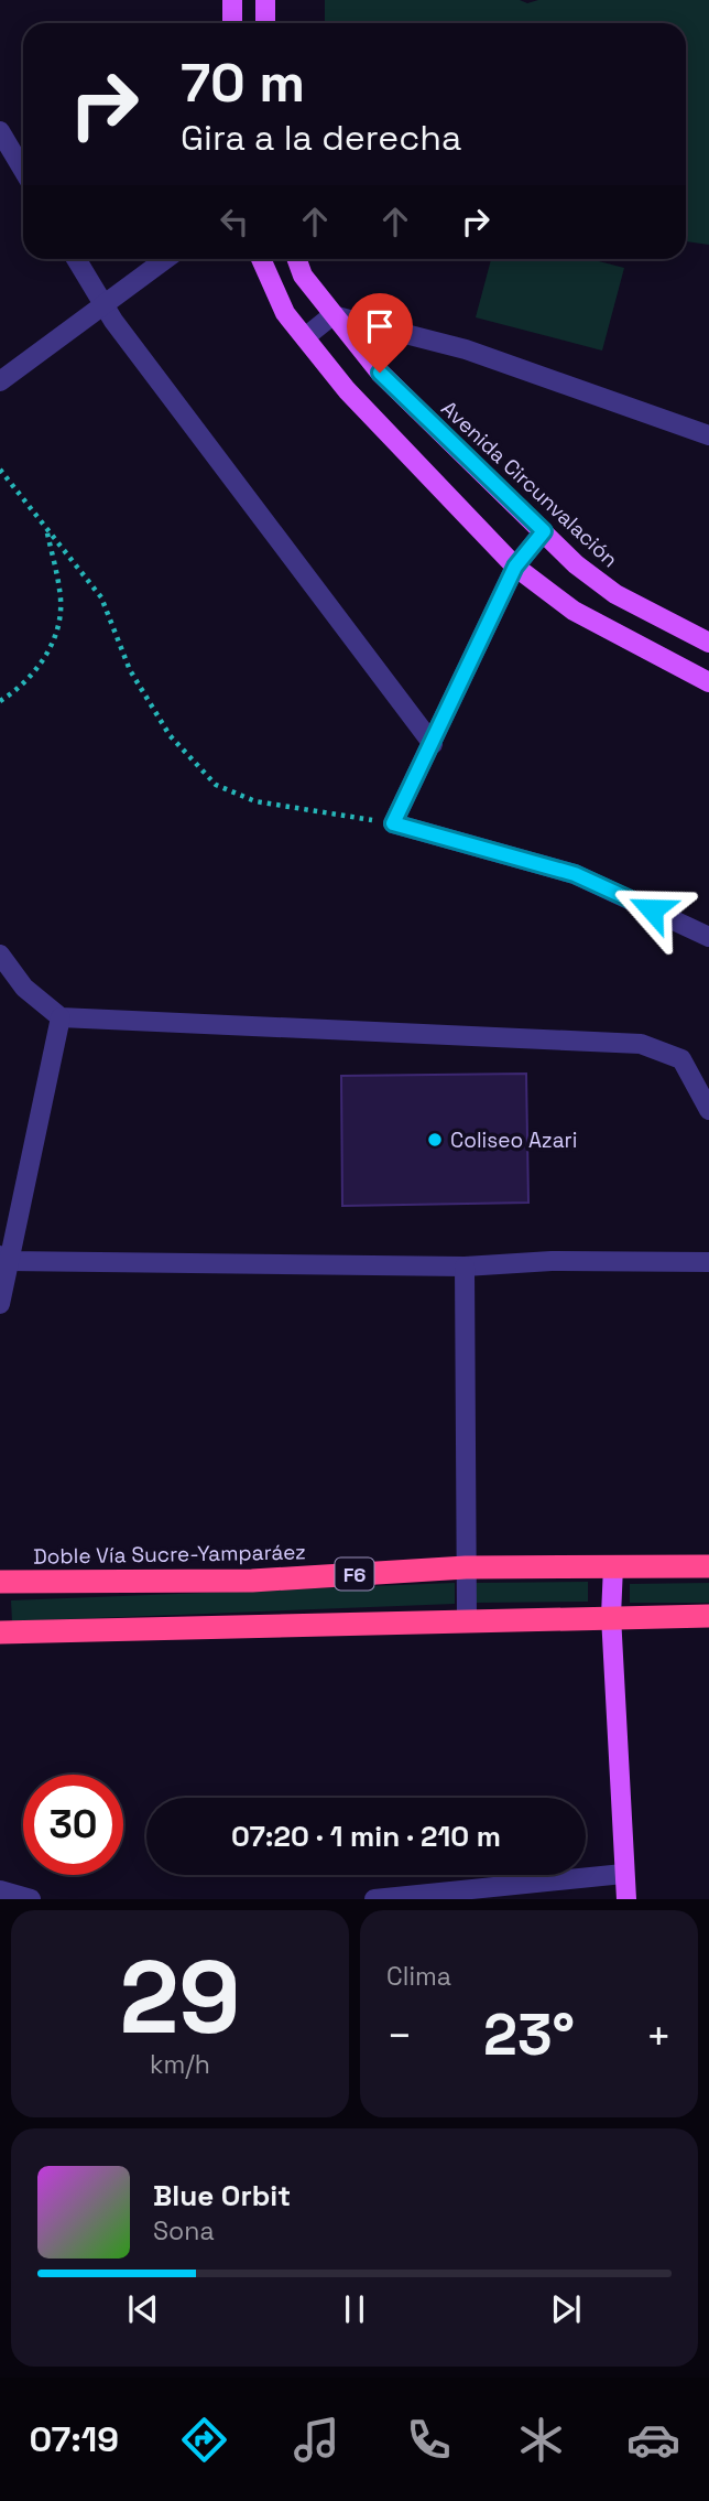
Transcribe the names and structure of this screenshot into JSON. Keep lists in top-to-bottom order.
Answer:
{
  "streets": {
    "highway": ["Doble Vía Sucre-Yamparáez", "F6"],
    "main road": ["Avenida Circunvalación"]
  },
  "places": ["Coliseo Azari"],
  "page": {
    "turn": ["70 m", "Gira a la derecha"],
    "limit": "30",
    "trip": "07:20 · 1 min · 210 m",
    "tile": [
      ["29", "km/h"],
      "Clima"
    ],
    "heat": ["−", "23°", "+"],
    "song": ["Blue Orbit", "Sona"],
    "tabs": "07:19"
  }
}
